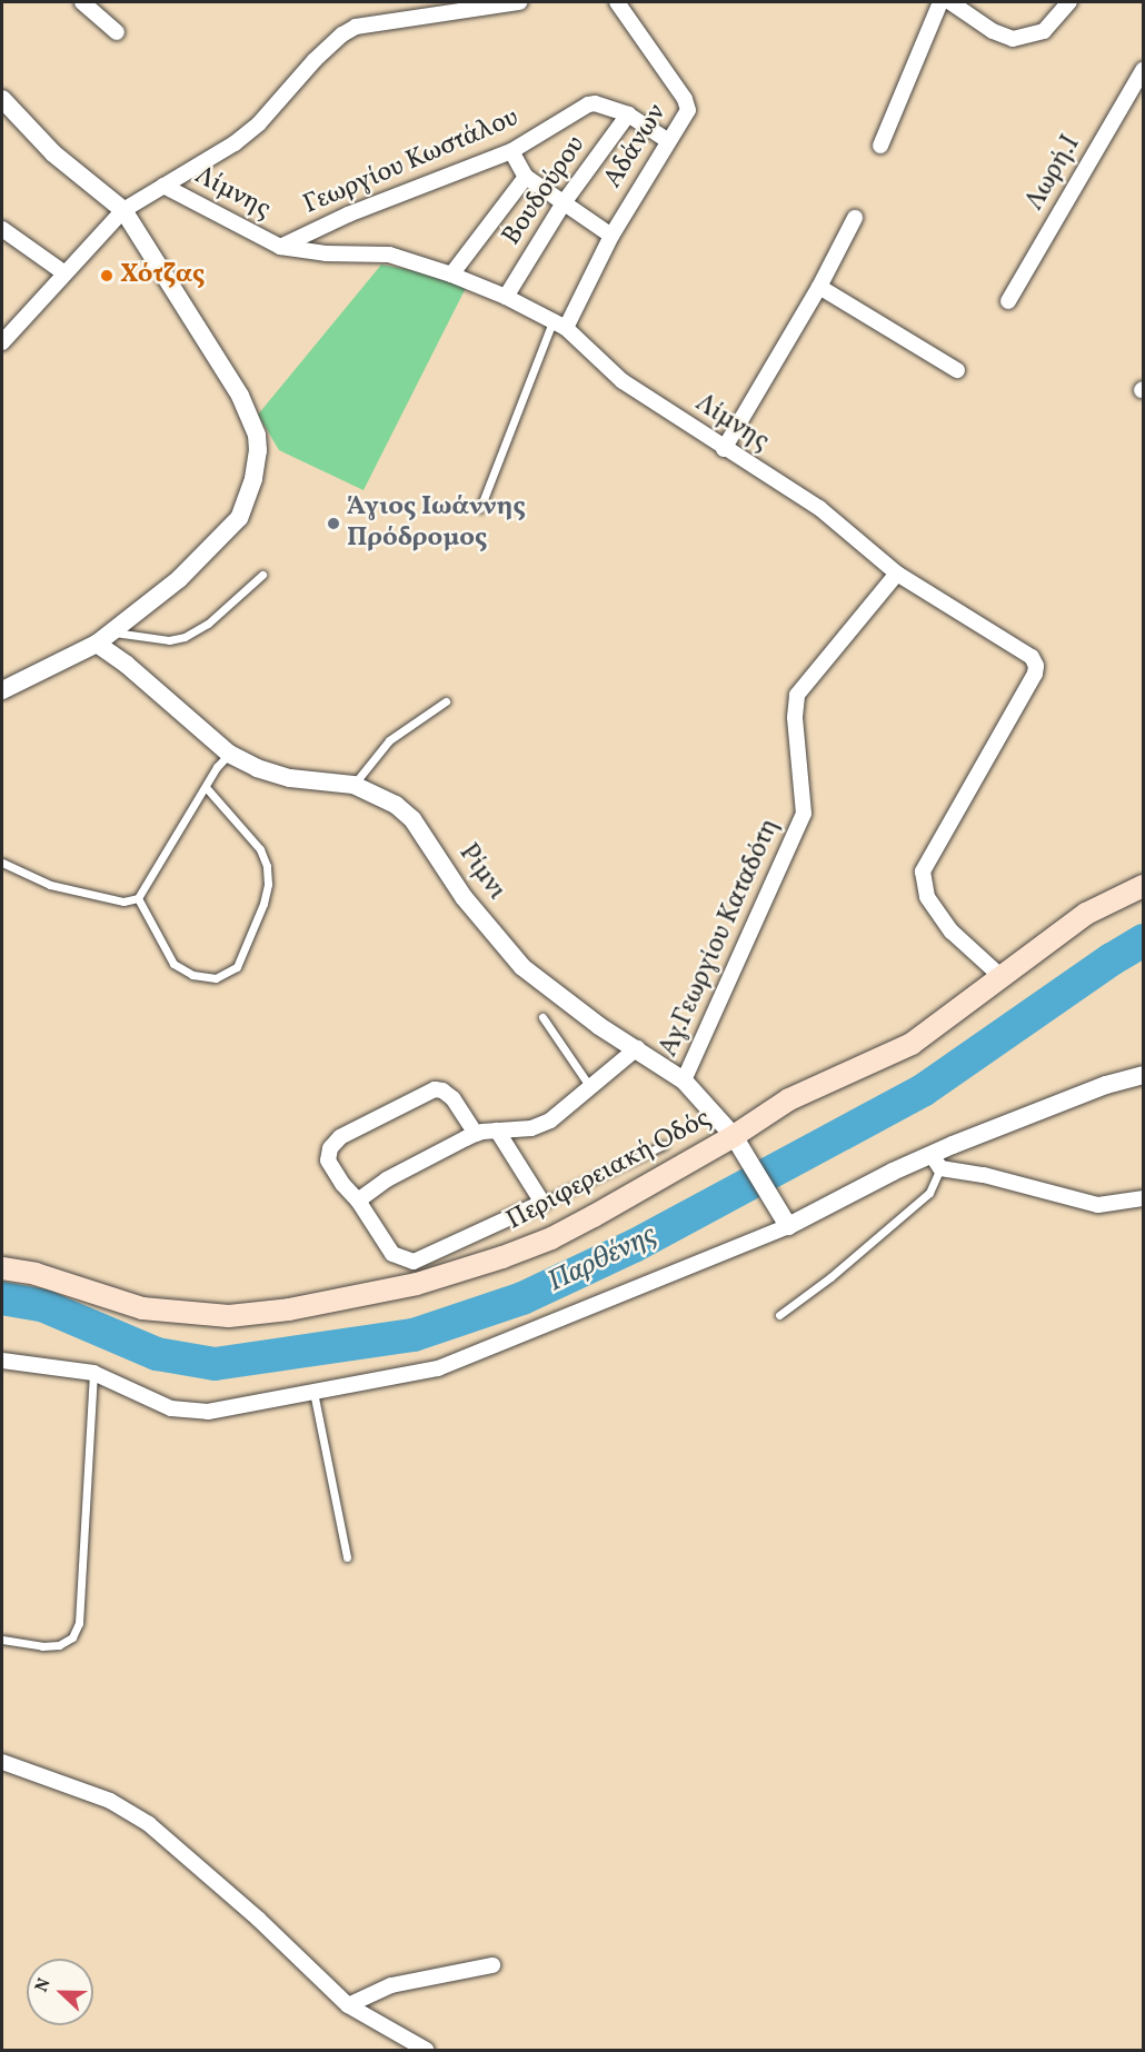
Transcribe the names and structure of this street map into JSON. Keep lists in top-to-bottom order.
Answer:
{
  "streets": {
    "main road": ["Περιφερειακή Οδός"],
    "street": [
      "Αδάνων",
      "Γεωργίου Κωστάλου",
      "Λωρή.Ι",
      "Βουδούρου",
      "Λίμνης",
      "Ρίμνι",
      "Αγ.Γεωργίου Καταδότη"
    ]
  },
  "crossings": [
    ["Αδάνων", "Γεωργίου Κωστάλου"],
    ["Αδάνων", "Λίμνης"],
    ["Γεωργίου Κωστάλου", "Βουδούρου"],
    ["Γεωργίου Κωστάλου", "Λίμνης"],
    ["Βουδούρου", "Λίμνης"],
    ["Λίμνης", "Αγ.Γεωργίου Καταδότη"],
    ["Λίμνης", "Περιφερειακή Οδός"],
    ["Ρίμνι", "Αγ.Γεωργίου Καταδότη"],
    ["Ρίμνι", "Περιφερειακή Οδός"]
  ],
  "water": ["Παρθένης"],
  "places": ["Χότζας", "Άγιος Ιωάννης Πρόδρομος"],
  "north": "left"
}
